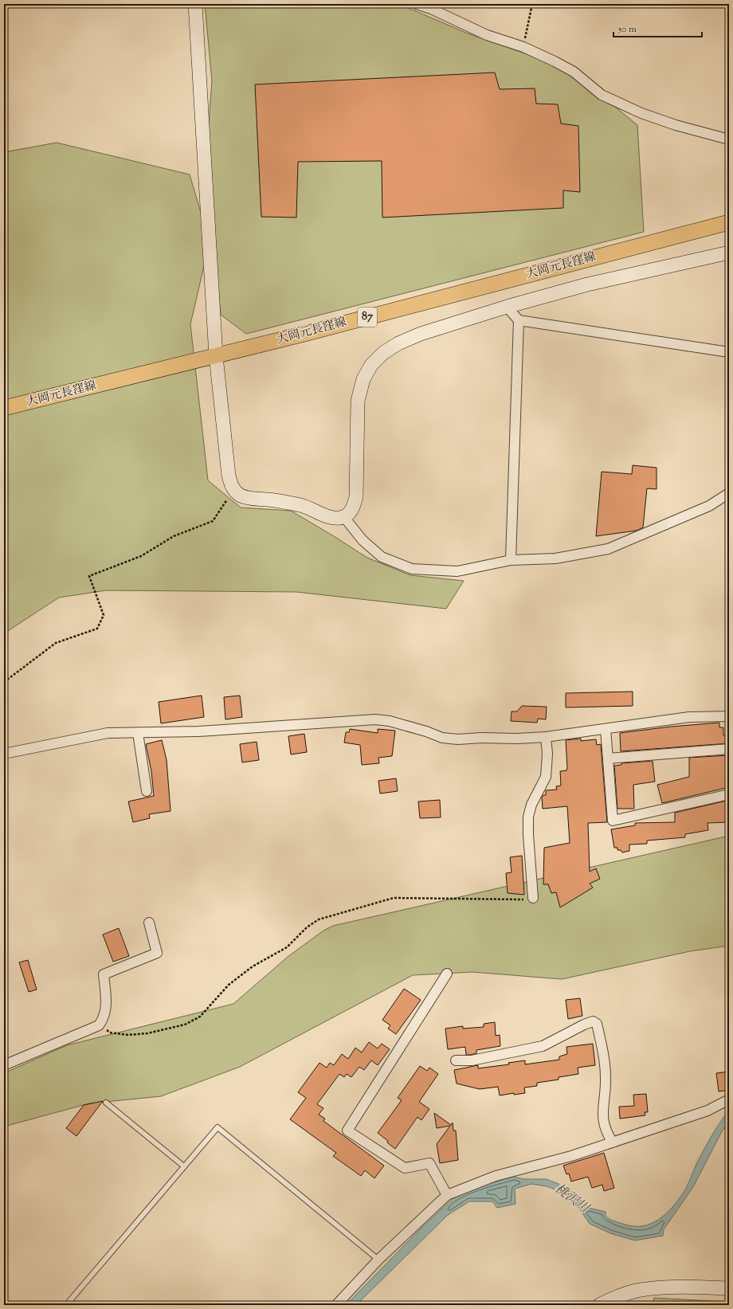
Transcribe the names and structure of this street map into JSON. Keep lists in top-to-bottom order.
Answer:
{
  "streets": {
    "main road": ["大岡元長窪線", "87"]
  },
  "water": ["桃沢川"],
  "scale_bar": "50 m"
}
